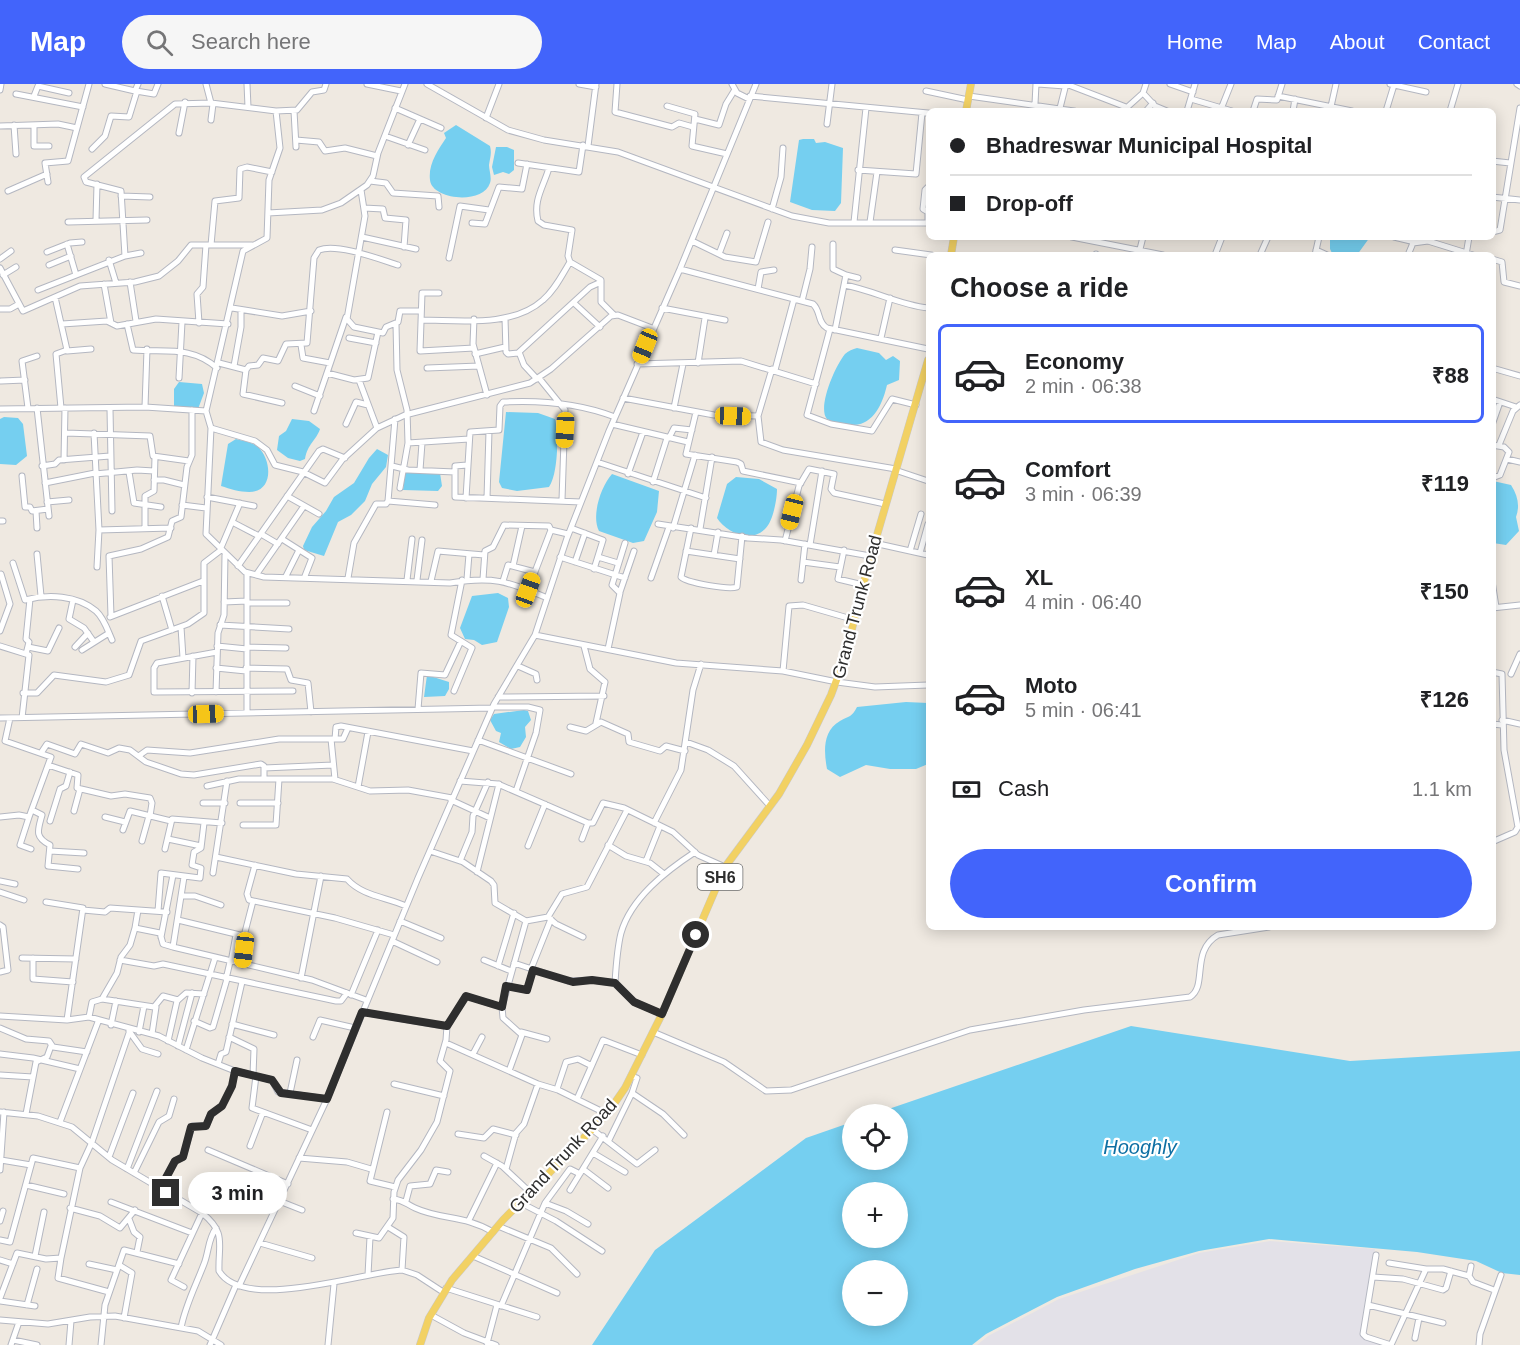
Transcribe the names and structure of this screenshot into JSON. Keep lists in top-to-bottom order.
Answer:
{
  "streets": {
    "main road": ["Grand Trunk Road", "SH6"]
  },
  "water": ["Hooghly"],
  "page": {
    "header": "Map",
    "search": "Search here",
    "nav": [
      "Home",
      "Map",
      "About",
      "Contact"
    ],
    "banner": ["Bhadreswar Municipal Hospital", "Drop-off"],
    "heading": "Choose a ride",
    "list": [
      {
        "name": "Economy",
        "note": "2 min · 06:38",
        "value": "₹88"
      },
      {
        "name": "Comfort",
        "note": "3 min · 06:39",
        "value": "₹119"
      },
      {
        "name": "XL",
        "note": "4 min · 06:40",
        "value": "₹150"
      },
      {
        "name": "Moto",
        "note": "5 min · 06:41",
        "value": "₹126"
      }
    ],
    "pay": ["Cash", "1.1 km"],
    "buttons": "Confirm",
    "map_buttons": ["+", "−"],
    "bubble": "3 min"
  }
}
